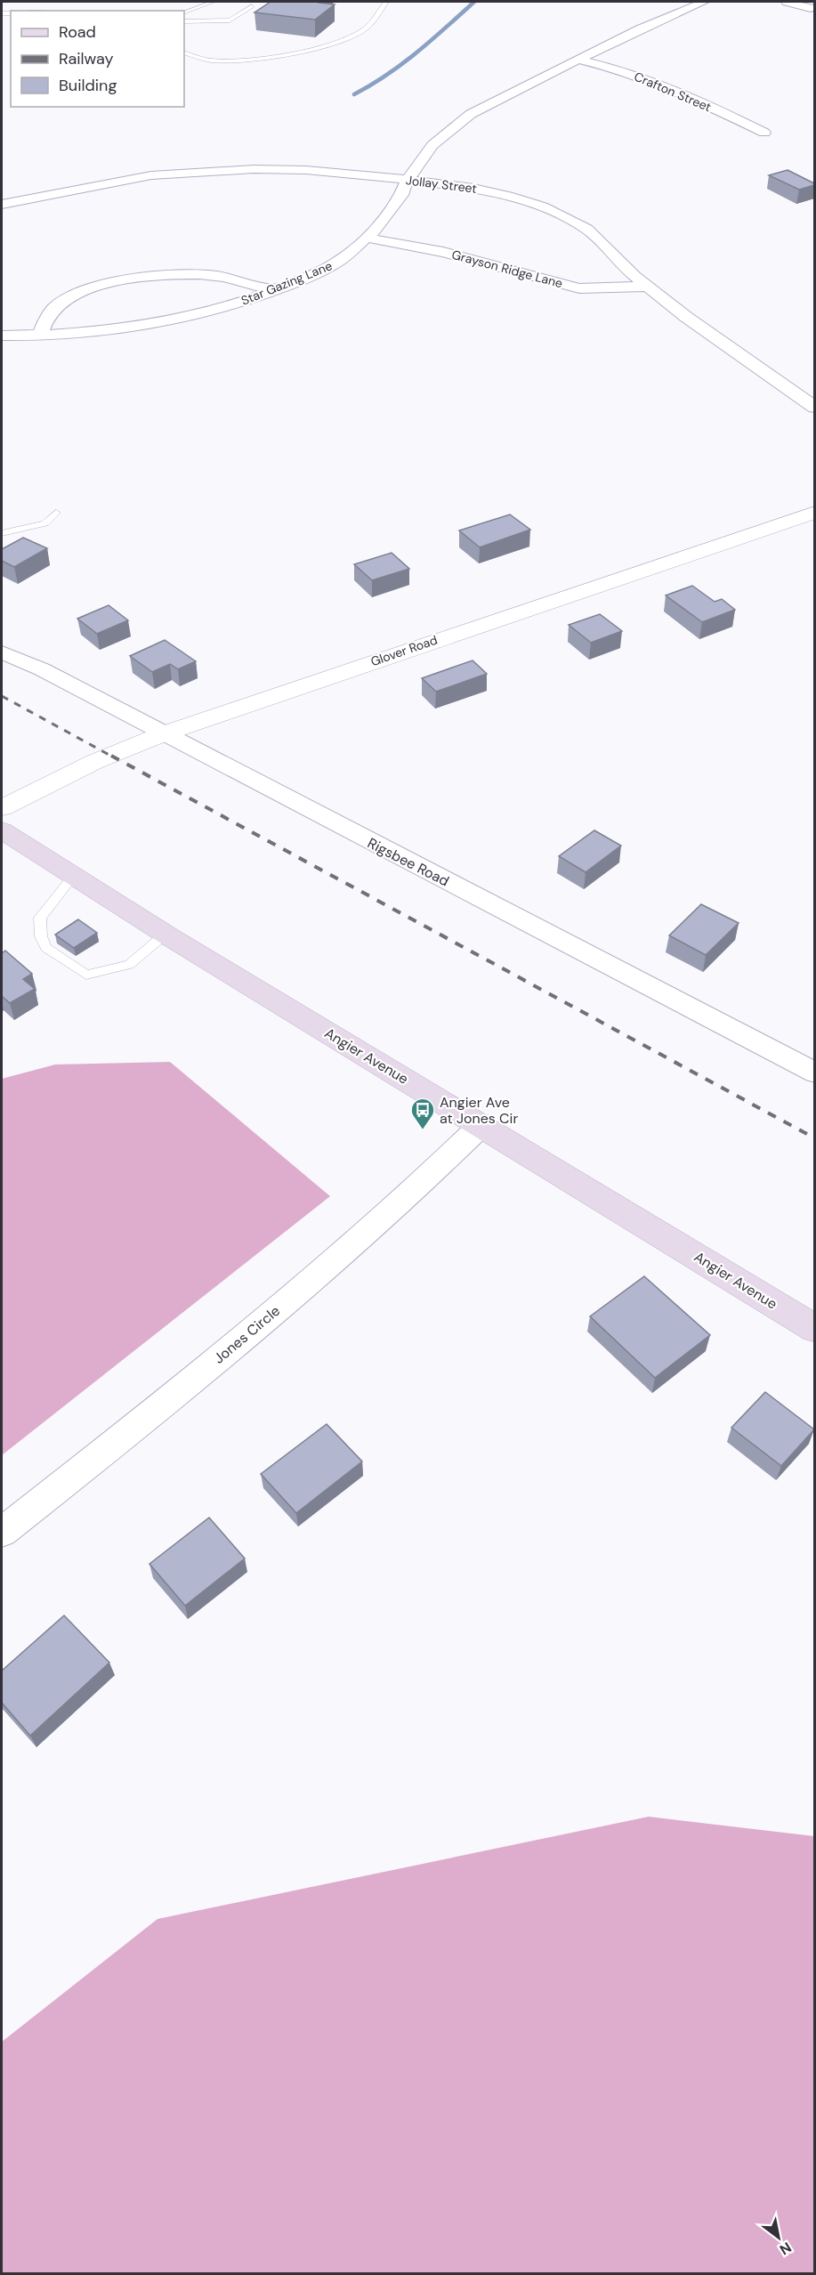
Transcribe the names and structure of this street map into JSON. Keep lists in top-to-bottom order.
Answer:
{
  "streets": {
    "main road": ["Angier Avenue"],
    "street": [
      "Crafton Street",
      "Jollay Street",
      "Grayson Ridge Lane",
      "Star Gazing Lane",
      "Glover Road",
      "Rigsbee Road",
      "Jones Circle"
    ]
  },
  "crossings": [
    ["Crafton Street", "Star Gazing Lane"],
    ["Jollay Street", "Grayson Ridge Lane"],
    ["Jollay Street", "Star Gazing Lane"],
    ["Grayson Ridge Lane", "Star Gazing Lane"],
    ["Glover Road", "Rigsbee Road"],
    ["Angier Avenue", "Jones Circle"]
  ],
  "places": {
    "bus stop": ["Angier Ave at Jones Cir"]
  },
  "legend": ["Road", "Railway", "Building"],
  "north": "bottom right"
}
